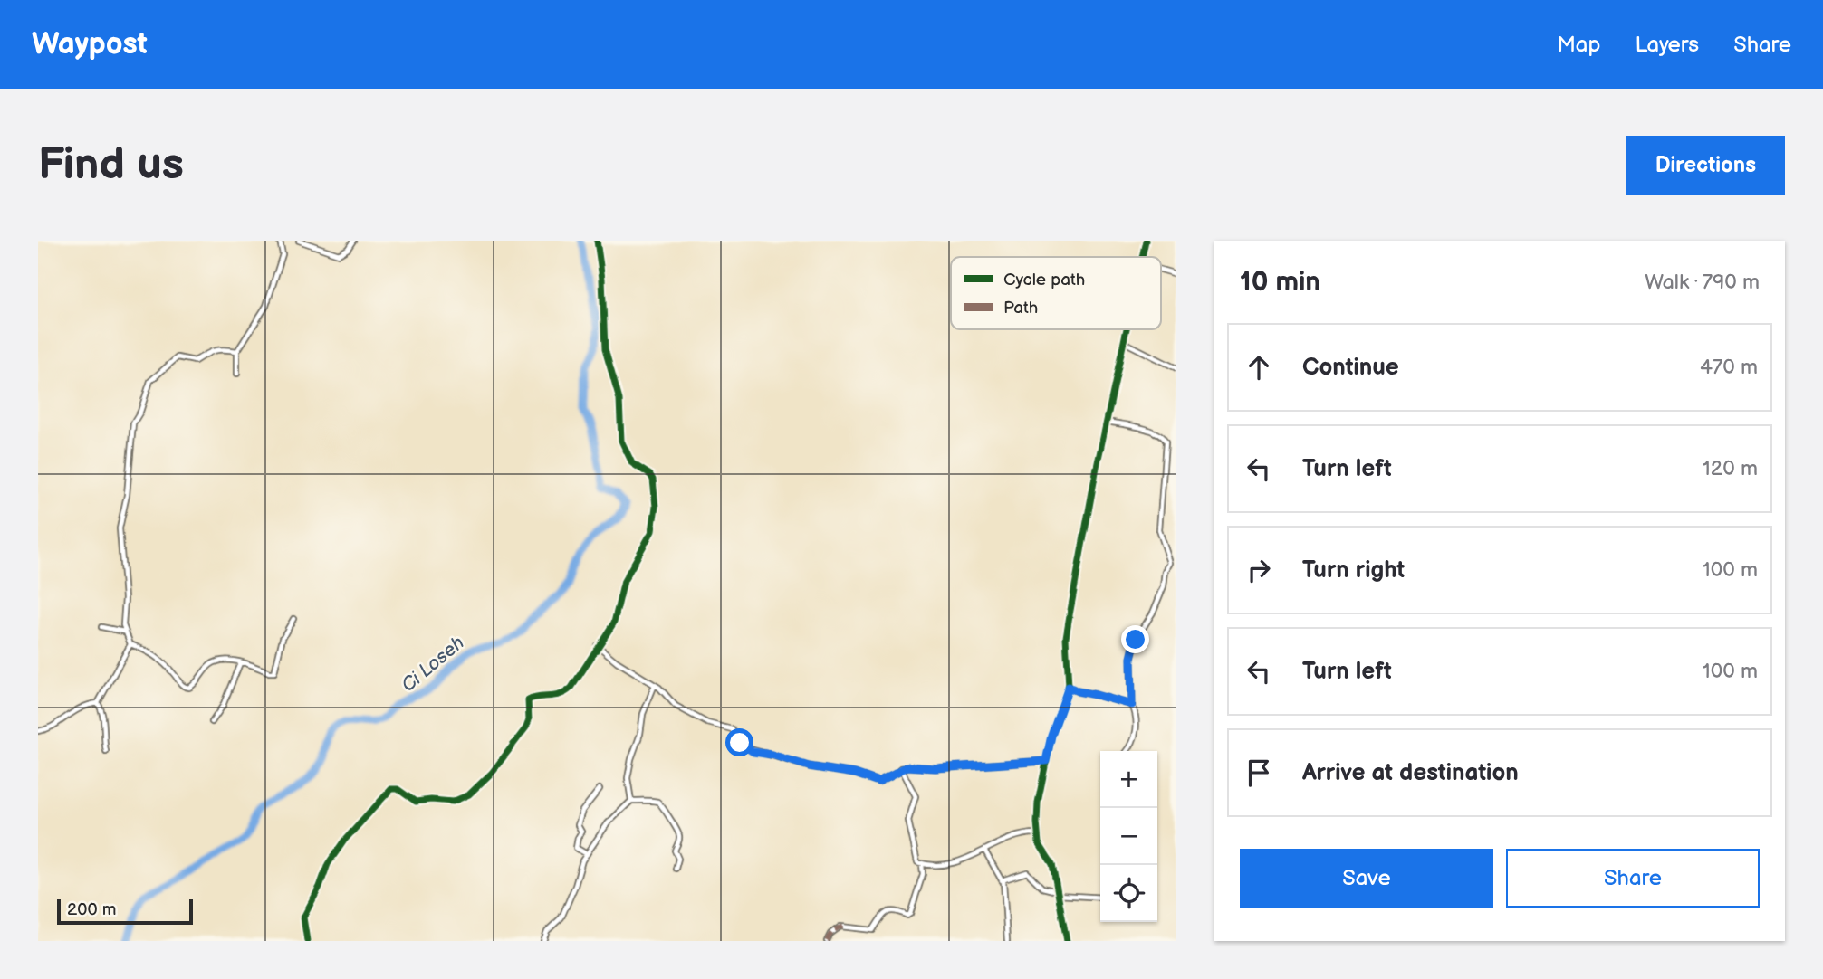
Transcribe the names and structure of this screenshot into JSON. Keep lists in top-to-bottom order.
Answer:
{
  "water": ["Ci Loseh"],
  "legend": ["Cycle path", "Path"],
  "scale_bar": "200 m",
  "page": {
    "header": "Waypost",
    "nav": ["Map", "Layers", "Share"],
    "buttons": [
      "Directions",
      ["Save", "Share"]
    ],
    "title": "Find us",
    "heading": ["10 min", "Walk · 790 m"],
    "list": [
      ["Continue", "470 m"],
      ["Turn left", "120 m"],
      ["Turn right", "100 m"],
      ["Turn left", "100 m"],
      "Arrive at destination"
    ],
    "map_buttons": ["+", "−"],
    "scale": "200 m"
  }
}
